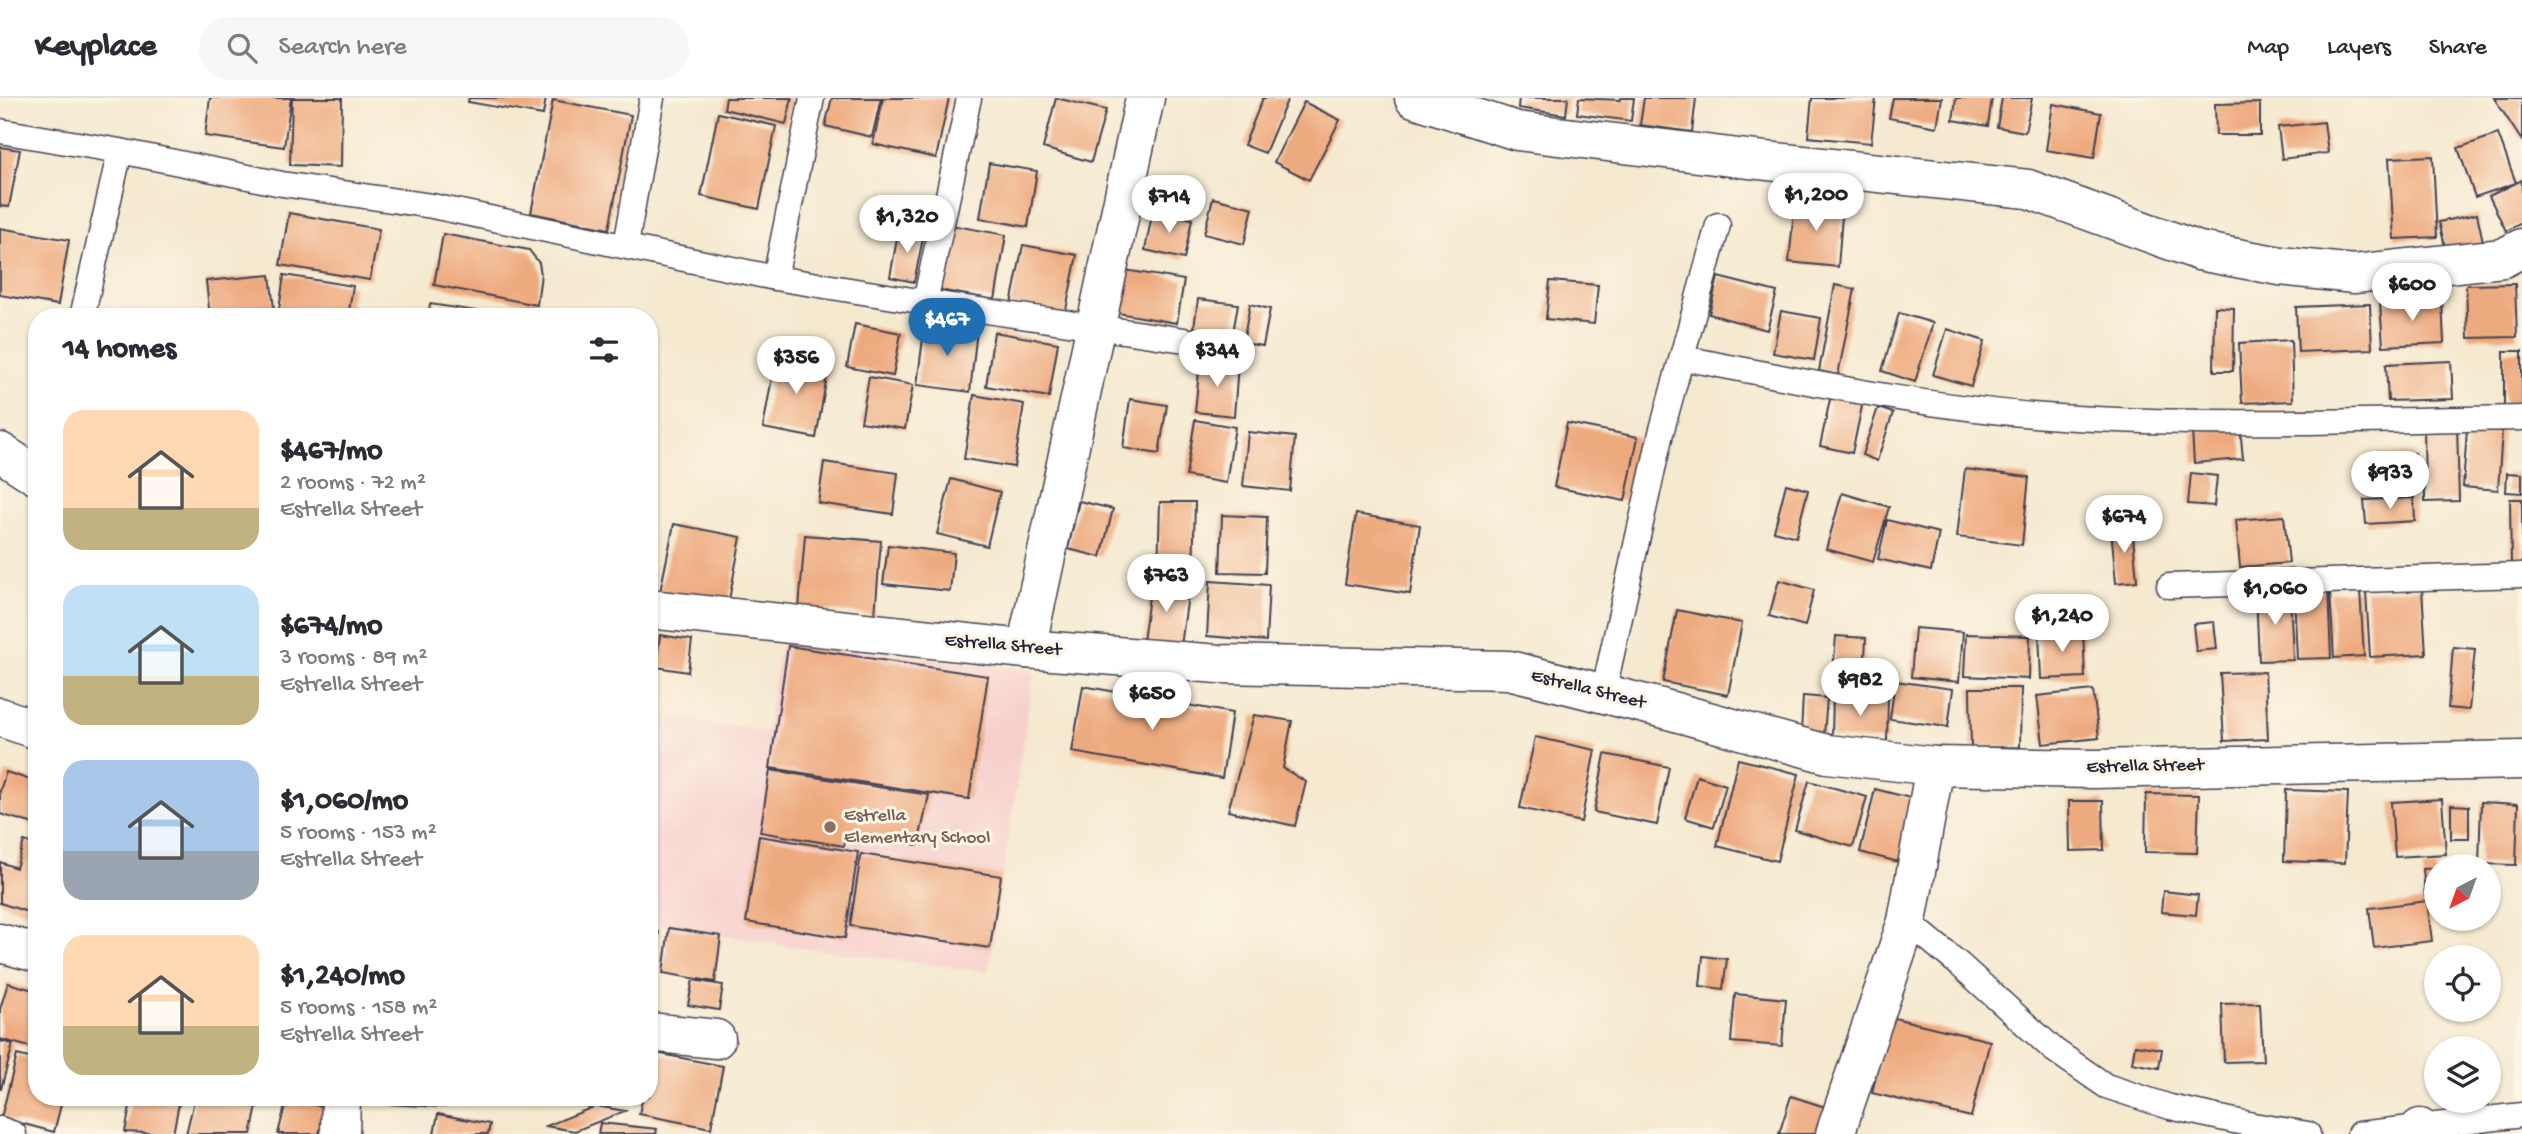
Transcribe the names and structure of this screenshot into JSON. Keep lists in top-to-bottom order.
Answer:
{
  "streets": {
    "street": ["Estrella Street"]
  },
  "places": ["Estrella Elementary School"],
  "north": "bottom left",
  "page": {
    "header": "Keyplace",
    "search": "Search here",
    "nav": ["Map", "Layers", "Share"],
    "price": [
      "$1,200",
      "$714",
      "$1,320",
      "$600",
      "$467",
      "$344",
      "$356",
      "$933",
      "$674",
      "$763",
      "$1,060",
      "$1,240",
      "$982",
      "$650"
    ],
    "heading": "14 homes",
    "list": [
      {
        "name": "$467/mo",
        "note": "2 rooms · 72 m² · Estrella Street"
      },
      {
        "name": "$674/mo",
        "note": "3 rooms · 89 m² · Estrella Street"
      },
      {
        "name": "$1,060/mo",
        "note": "5 rooms · 153 m² · Estrella Street"
      },
      {
        "name": "$1,240/mo",
        "note": "5 rooms · 158 m² · Estrella Street"
      }
    ]
  }
}
